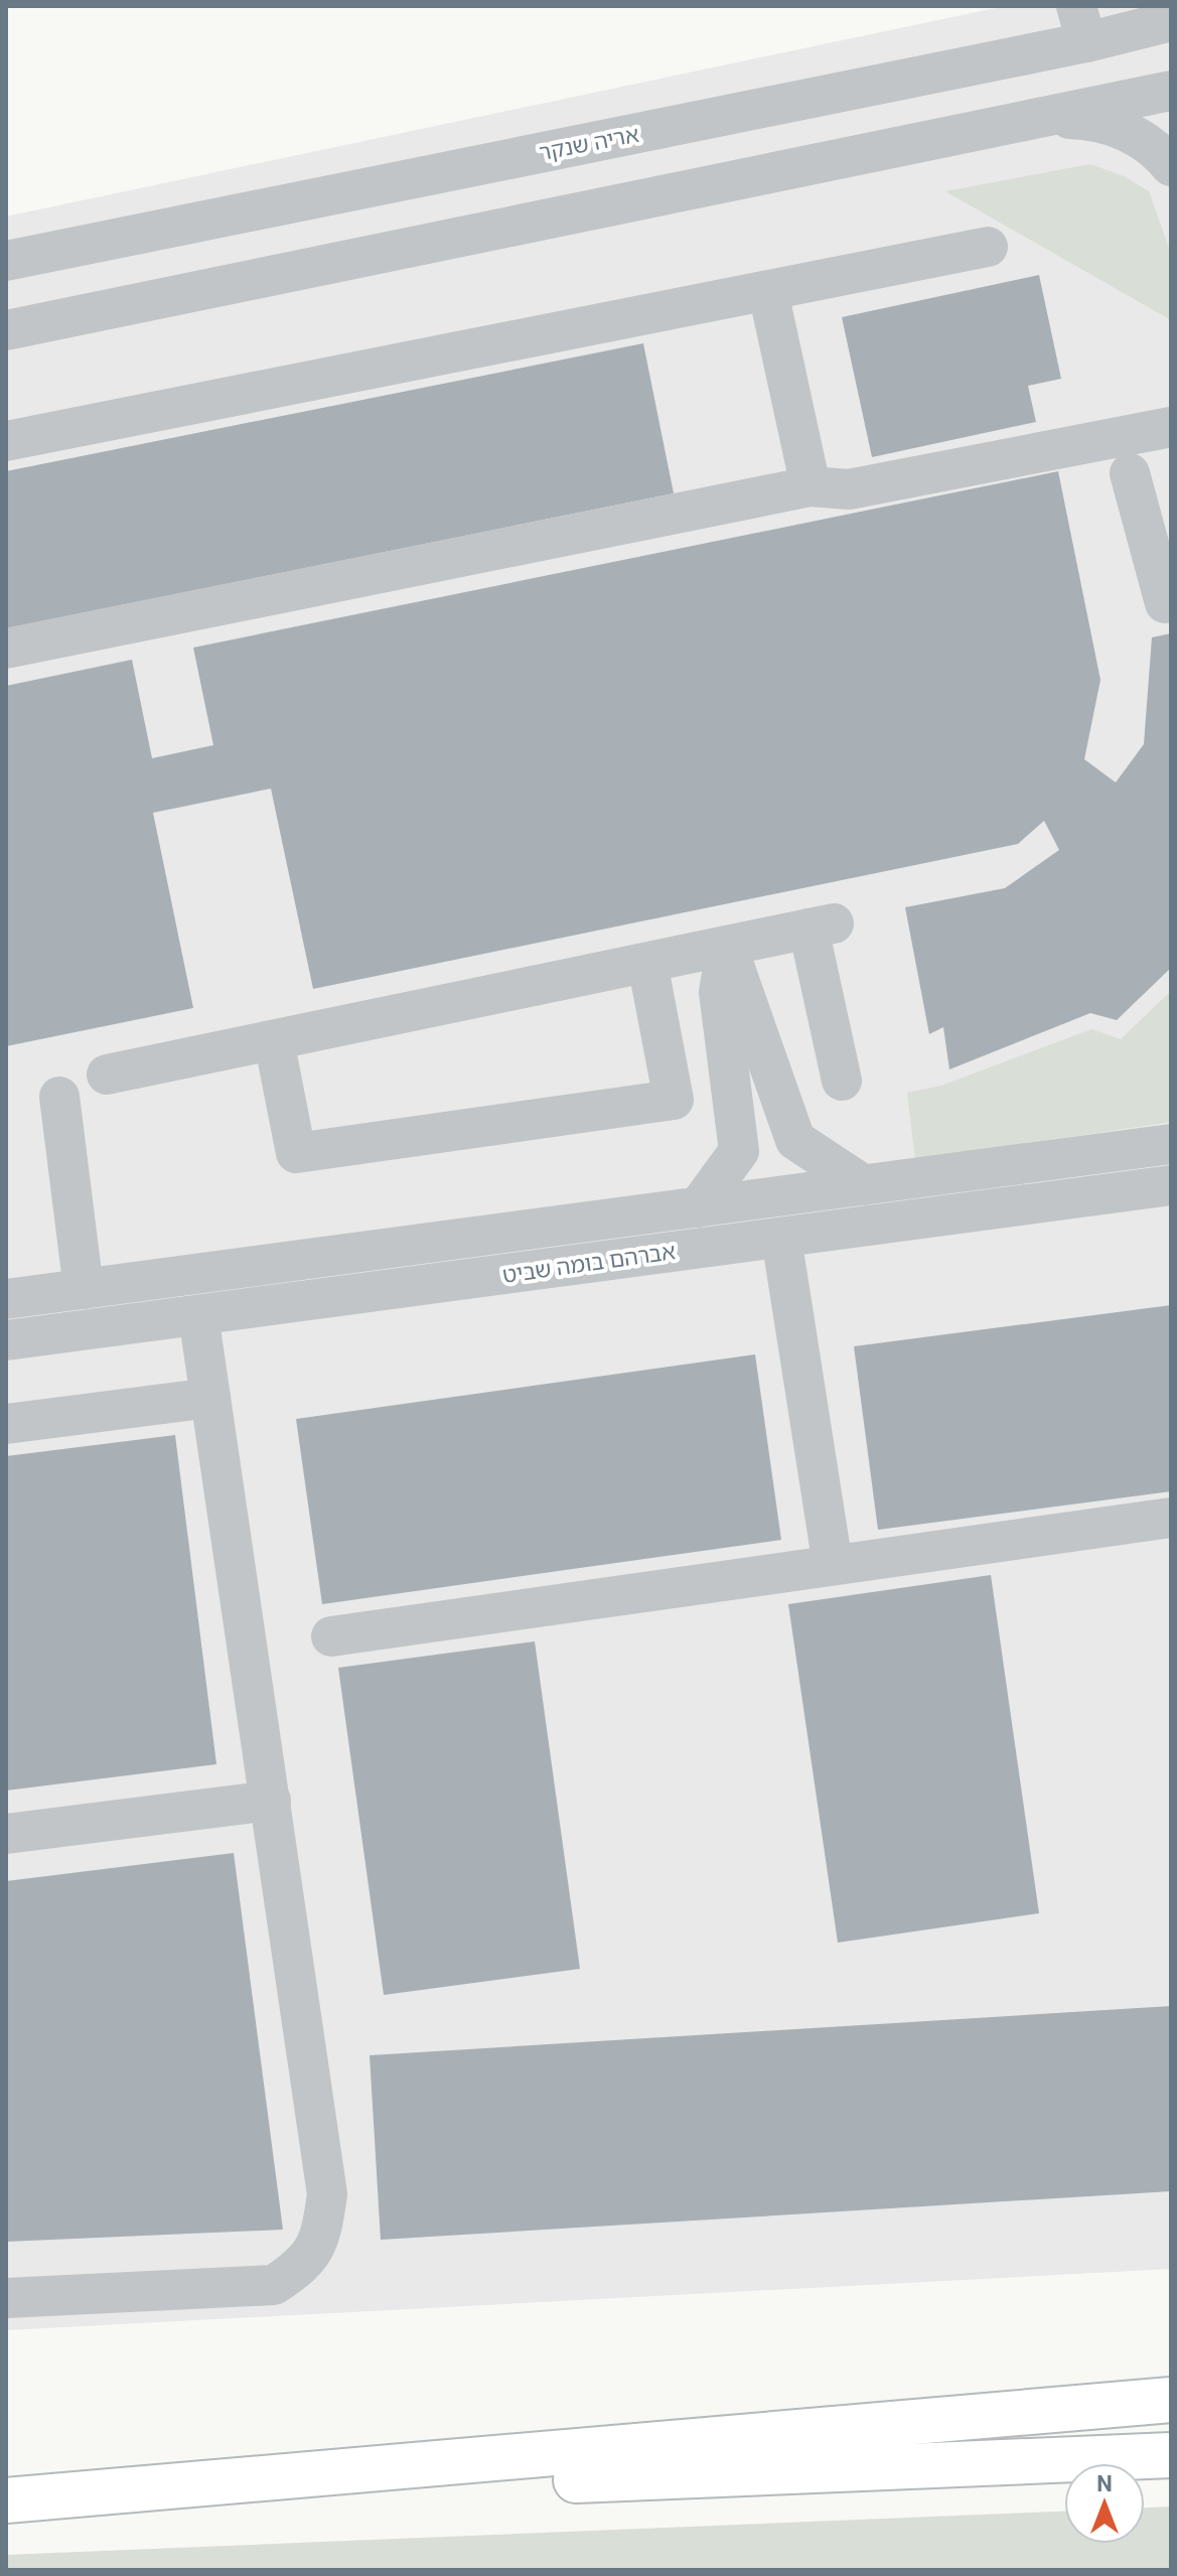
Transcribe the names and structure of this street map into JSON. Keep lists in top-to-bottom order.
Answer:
{
  "streets": {
    "street": ["אריה שנקר", "אברהם בומה שביט"]
  },
  "north": "top"
}
